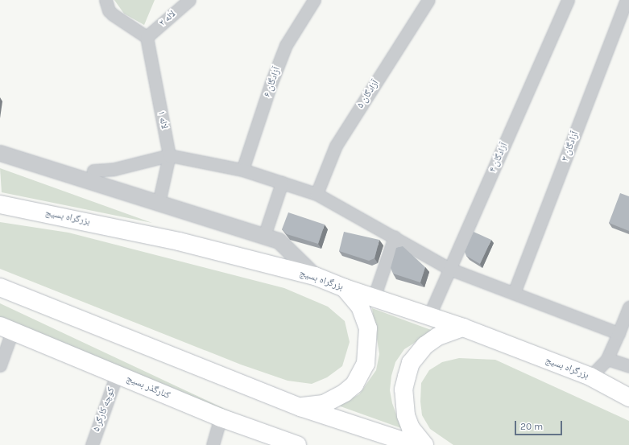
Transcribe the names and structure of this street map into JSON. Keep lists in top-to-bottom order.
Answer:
{
  "streets": {
    "main road": ["بزرگراه بسیج", "کنارگذر بسیج"],
    "street": [
      "لاله ۲",
      "آزادگان ۶",
      "آزادگان ۵",
      "لاله ۱",
      "آزادگان ۳",
      "آزادگان ۴",
      "کوچه کارگر ۵"
    ]
  },
  "crossings": [
    ["لاله ۲", "لاله ۱"],
    ["آزادگان ۴", "بزرگراه بسیج"],
    ["کنارگذر بسیج", "کوچه کارگر ۵"]
  ],
  "scale_bar": "20 m"
}
